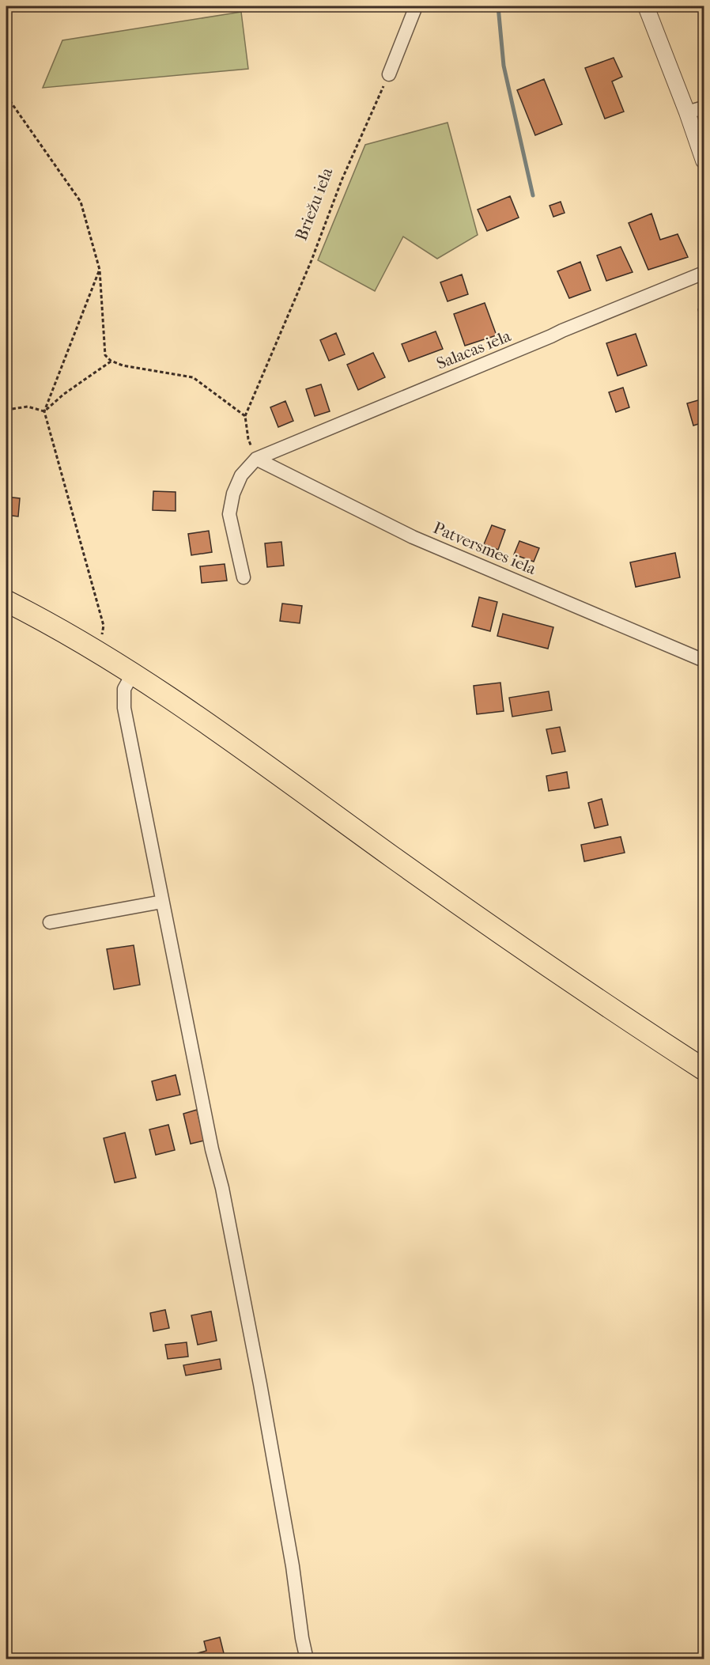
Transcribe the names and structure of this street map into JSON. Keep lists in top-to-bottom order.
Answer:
{
  "streets": {
    "street": ["Salacas iela", "Patversmes iela"],
    "path": ["Briežu iela"]
  },
  "crossings": [
    ["Salacas iela", "Patversmes iela"]
  ]
}
